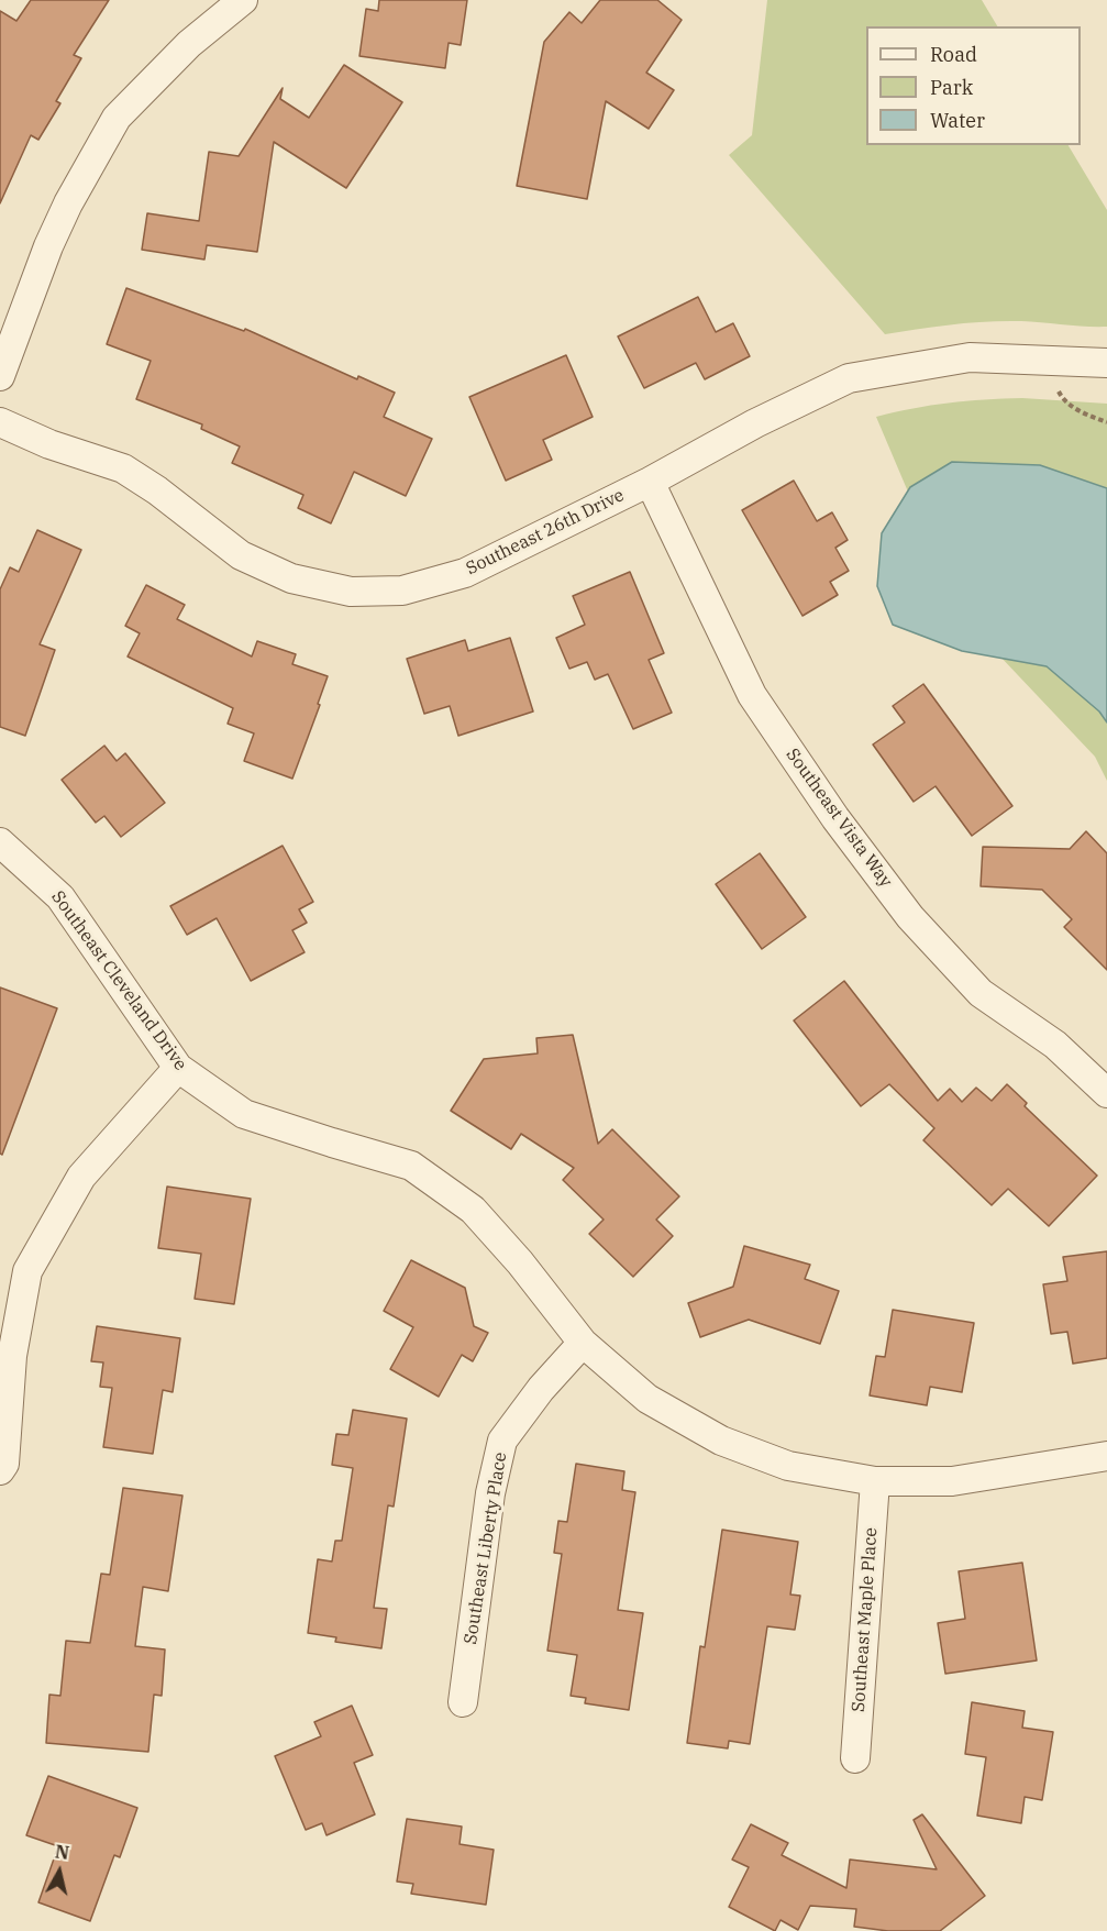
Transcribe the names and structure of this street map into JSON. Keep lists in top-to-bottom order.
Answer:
{
  "streets": {
    "street": [
      "Southeast 26th Drive",
      "Southeast Vista Way",
      "Southeast Cleveland Drive",
      "Southeast Liberty Place",
      "Southeast Maple Place"
    ]
  },
  "crossings": [
    ["Southeast 26th Drive", "Southeast Vista Way"],
    ["Southeast Cleveland Drive", "Southeast Liberty Place"],
    ["Southeast Cleveland Drive", "Southeast Maple Place"]
  ],
  "legend": ["Road", "Park", "Water"],
  "north": "top"
}
